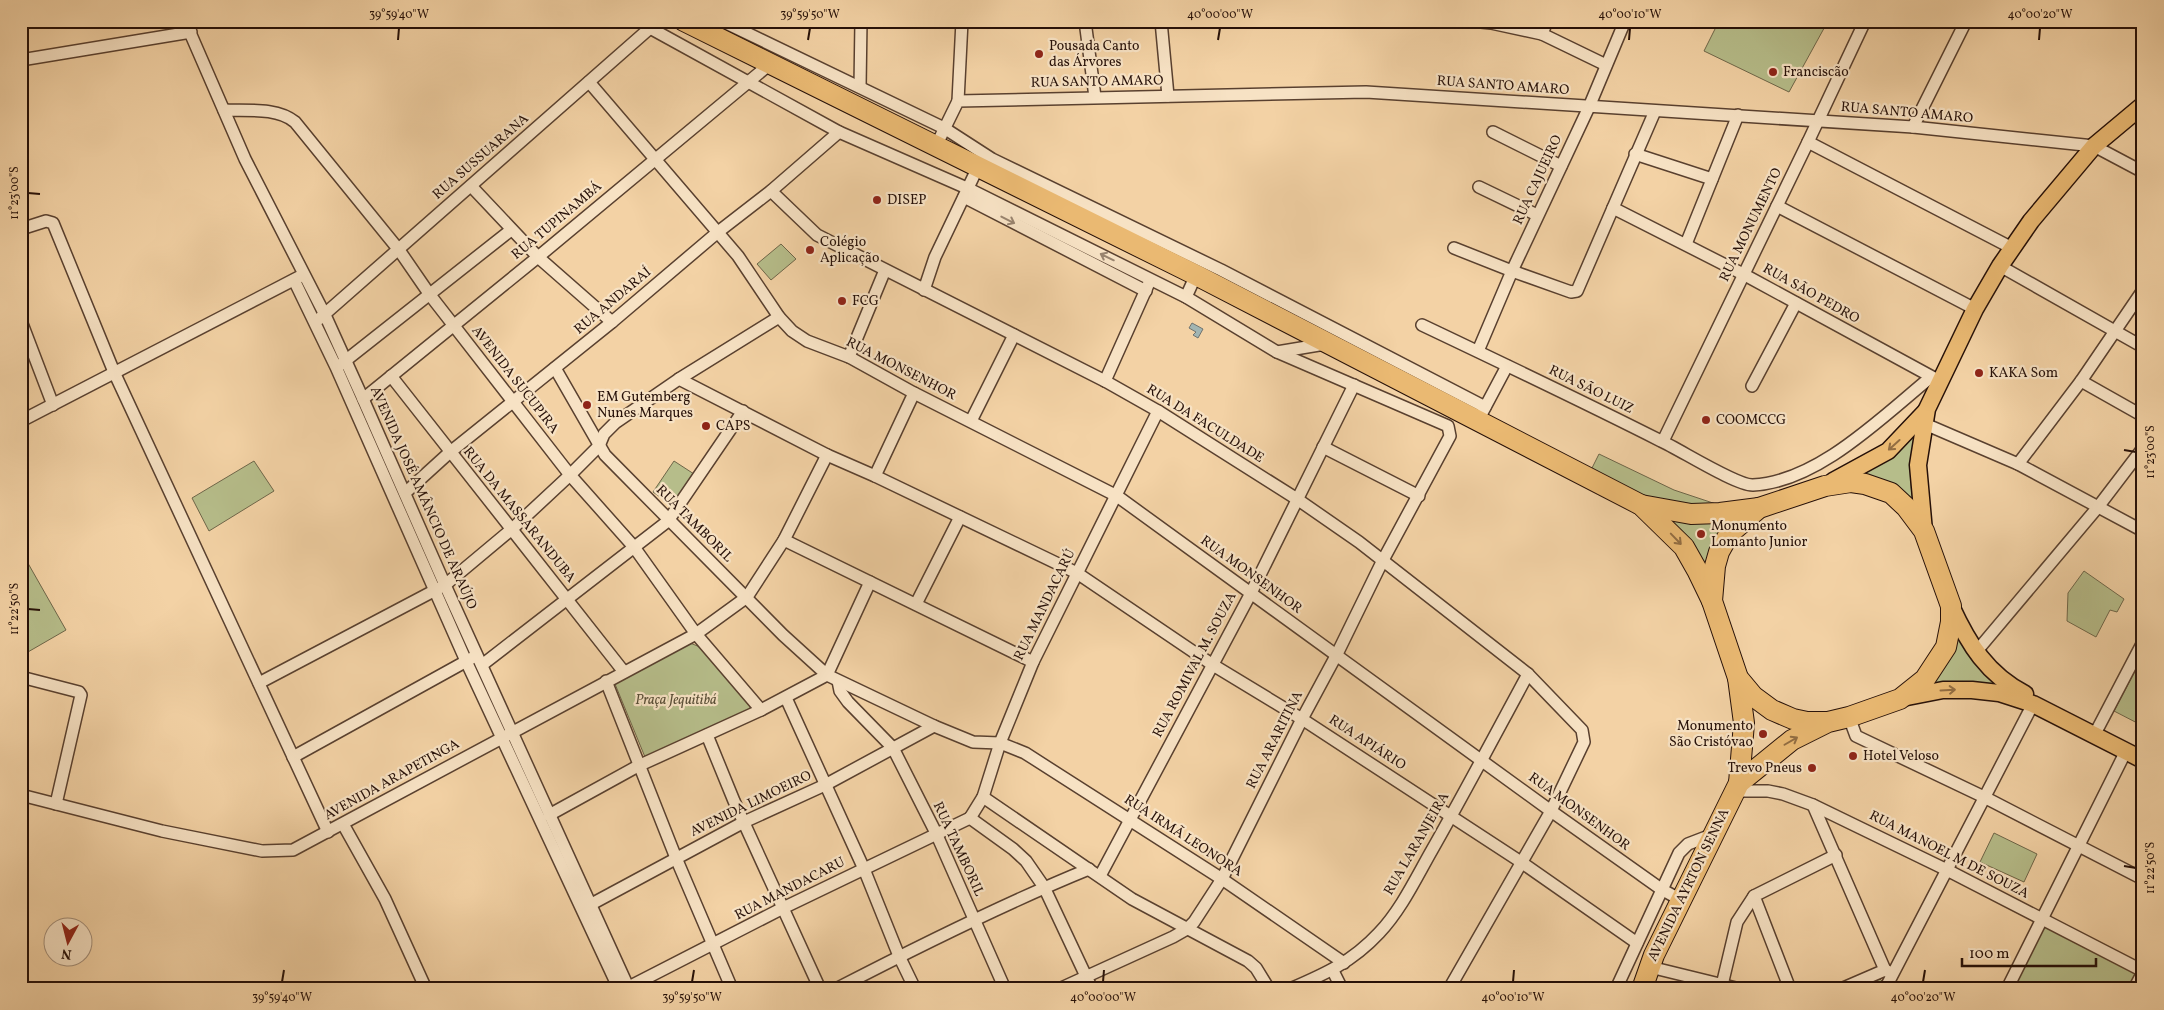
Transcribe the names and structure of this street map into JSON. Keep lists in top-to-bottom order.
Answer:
{
  "streets": {
    "highway": ["AVENIDA AYRTON SENNA"],
    "street": [
      "RUA SANTO AMARO",
      "RUA SUSSUARANA",
      "RUA CAJUEIRO",
      "RUA TUPINAMBÁ",
      "RUA MONUMENTO",
      "RUA SÃO PEDRO",
      "RUA ANDARAÍ",
      "RUA MONSENHOR",
      "AVENIDA SUCUPIRA",
      "RUA SÃO LUIZ",
      "RUA DA FACULDADE",
      "AVENIDA JOSÉ AMÂNCIO DE ARAÚJO",
      "RUA DA MASSARANDUBA",
      "RUA TAMBORIL",
      "RUA MANDACARÚ",
      "RUA ROMIVAL M. SOUZA",
      "RUA ARARITINA",
      "RUA APIÁRIO",
      "AVENIDA ARAPETINGA",
      "AVENIDA LIMOEIRO",
      "RUA IRMÃ LEONORA",
      "RUA LARANJEIRA",
      "RUA MANOEL M DE SOUZA",
      "RUA MANDACARU"
    ]
  },
  "crossings": [
    ["RUA SANTO AMARO", "RUA CAJUEIRO"],
    ["RUA SANTO AMARO", "RUA MONUMENTO"],
    ["RUA SUSSUARANA", "RUA MONSENHOR"],
    ["RUA SUSSUARANA", "AVENIDA SUCUPIRA"],
    ["RUA SUSSUARANA", "AVENIDA JOSÉ AMÂNCIO DE ARAÚJO"],
    ["RUA CAJUEIRO", "RUA SÃO LUIZ"],
    ["RUA TUPINAMBÁ", "RUA MONSENHOR"],
    ["RUA TUPINAMBÁ", "AVENIDA SUCUPIRA"],
    ["RUA TUPINAMBÁ", "AVENIDA JOSÉ AMÂNCIO DE ARAÚJO"],
    ["RUA TUPINAMBÁ", "RUA DA MASSARANDUBA"],
    ["RUA MONUMENTO", "RUA SÃO PEDRO"],
    ["RUA MONUMENTO", "RUA SÃO LUIZ"],
    ["RUA SÃO PEDRO", "RUA SÃO LUIZ"],
    ["RUA ANDARAÍ", "RUA MONSENHOR"],
    ["RUA ANDARAÍ", "AVENIDA SUCUPIRA"],
    ["RUA ANDARAÍ", "RUA DA FACULDADE"],
    ["RUA ANDARAÍ", "AVENIDA JOSÉ AMÂNCIO DE ARAÚJO"],
    ["RUA ANDARAÍ", "RUA DA MASSARANDUBA"],
    ["RUA ANDARAÍ", "RUA TAMBORIL"],
    ["RUA MONSENHOR", "RUA DA FACULDADE"],
    ["RUA MONSENHOR", "RUA MANDACARÚ"],
    ["RUA MONSENHOR", "RUA ROMIVAL M. SOUZA"],
    ["RUA MONSENHOR", "RUA ARARITINA"],
    ["RUA MONSENHOR", "RUA LARANJEIRA"],
    ["RUA MONSENHOR", "AVENIDA AYRTON SENNA"],
    ["AVENIDA SUCUPIRA", "AVENIDA JOSÉ AMÂNCIO DE ARAÚJO"],
    ["AVENIDA SUCUPIRA", "AVENIDA ARAPETINGA"],
    ["RUA DA FACULDADE", "RUA MANDACARÚ"],
    ["RUA DA FACULDADE", "RUA ROMIVAL M. SOUZA"],
    ["RUA DA FACULDADE", "RUA ARARITINA"],
    ["RUA DA FACULDADE", "RUA LARANJEIRA"],
    ["AVENIDA JOSÉ AMÂNCIO DE ARAÚJO", "AVENIDA ARAPETINGA"],
    ["AVENIDA JOSÉ AMÂNCIO DE ARAÚJO", "AVENIDA LIMOEIRO"],
    ["AVENIDA JOSÉ AMÂNCIO DE ARAÚJO", "RUA MANDACARU"],
    ["RUA DA MASSARANDUBA", "AVENIDA ARAPETINGA"],
    ["RUA TAMBORIL", "RUA MANDACARÚ"],
    ["RUA TAMBORIL", "AVENIDA ARAPETINGA"],
    ["RUA TAMBORIL", "AVENIDA LIMOEIRO"],
    ["RUA TAMBORIL", "RUA IRMÃ LEONORA"],
    ["RUA TAMBORIL", "RUA MANDACARU"],
    ["RUA MANDACARÚ", "RUA APIÁRIO"],
    ["RUA MANDACARÚ", "RUA IRMÃ LEONORA"],
    ["RUA MANDACARÚ", "RUA MANDACARU"],
    ["RUA ROMIVAL M. SOUZA", "RUA ARARITINA"],
    ["RUA ROMIVAL M. SOUZA", "RUA APIÁRIO"],
    ["RUA ROMIVAL M. SOUZA", "RUA IRMÃ LEONORA"],
    ["RUA ARARITINA", "RUA APIÁRIO"],
    ["RUA ARARITINA", "RUA IRMÃ LEONORA"],
    ["RUA APIÁRIO", "RUA LARANJEIRA"],
    ["RUA IRMÃ LEONORA", "RUA LARANJEIRA"],
    ["RUA MANOEL M DE SOUZA", "AVENIDA AYRTON SENNA"]
  ],
  "parks": ["Praça Jequitibá"],
  "places": [
    "Pousada Canto das Árvores",
    "Franciscão",
    "DISEP",
    "Colégio Aplicação",
    "FCG",
    "KAKA Som",
    "EM Gutemberg Nunes Marques",
    "COOMCCG",
    "CAPS",
    "Monumento Lomanto Junior",
    "Monumento São Cristóvao",
    "Hotel Veloso",
    "Trevo Pneus"
  ],
  "scale_bar": "100 m",
  "north": "bottom",
  "coordinates": [
    "39°59'40\"W",
    "39°59'50\"W",
    "40°00'00\"W",
    "40°00'10\"W",
    "40°00'20\"W",
    "11°23'00\"S",
    "11°22'50\"S"
  ]
}
